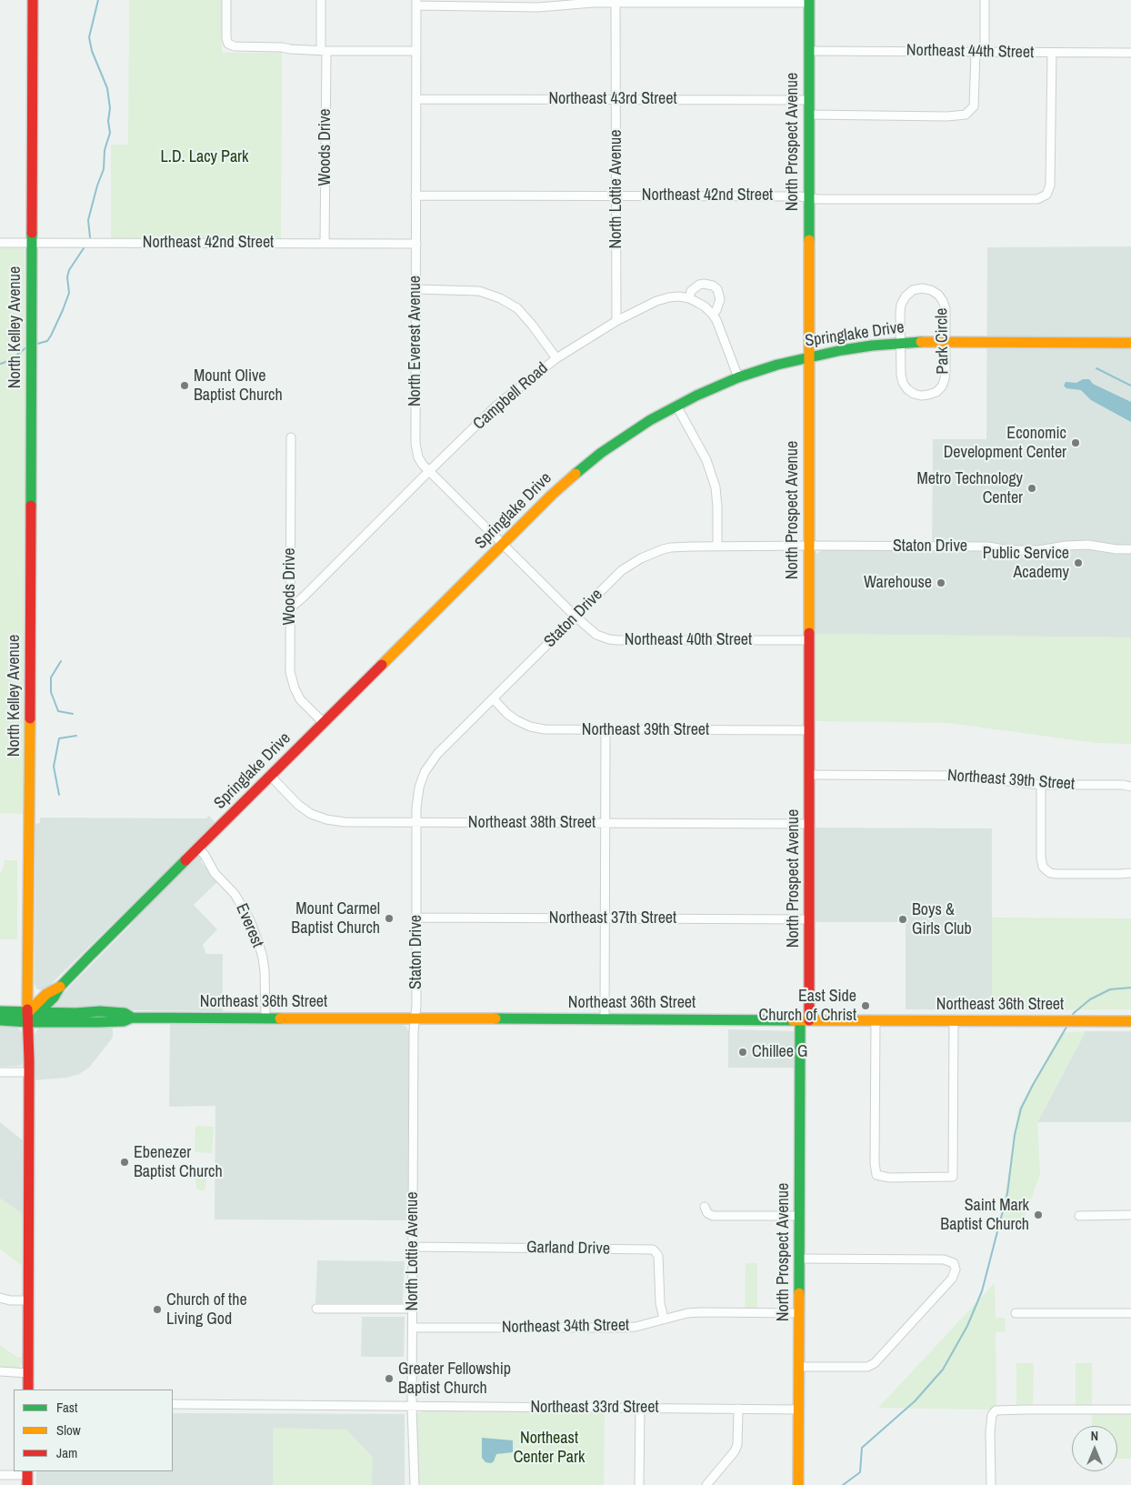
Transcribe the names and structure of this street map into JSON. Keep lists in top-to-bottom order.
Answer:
{
  "streets": {
    "street": [
      "Northeast 44th Street",
      "Northeast 43rd Street",
      "North Prospect Avenue",
      "Woods Drive",
      "North Lottie Avenue",
      "Northeast 42nd Street",
      "North Kelley Avenue",
      "Springlake Drive",
      "North Everest Avenue",
      "Park Circle",
      "Campbell Road",
      "Staton Drive",
      "Northeast 40th Street",
      "Northeast 39th Street",
      "Northeast 38th Street",
      "Northeast 37th Street",
      "Everest",
      "Northeast 36th Street",
      "Garland Drive",
      "Northeast 34th Street",
      "Northeast 33rd Street"
    ]
  },
  "crossings": [
    ["Northeast 44th Street", "North Prospect Avenue"],
    ["Northeast 44th Street", "Northeast 42nd Street"],
    ["Northeast 43rd Street", "North Prospect Avenue"],
    ["Northeast 43rd Street", "North Lottie Avenue"],
    ["Northeast 43rd Street", "North Everest Avenue"],
    ["North Prospect Avenue", "Northeast 42nd Street"],
    ["North Prospect Avenue", "Springlake Drive"],
    ["North Prospect Avenue", "Staton Drive"],
    ["North Prospect Avenue", "Northeast 40th Street"],
    ["North Prospect Avenue", "Northeast 39th Street"],
    ["North Prospect Avenue", "Northeast 38th Street"],
    ["North Prospect Avenue", "Northeast 37th Street"],
    ["North Prospect Avenue", "Northeast 36th Street"],
    ["North Prospect Avenue", "Northeast 34th Street"],
    ["North Prospect Avenue", "Northeast 33rd Street"],
    ["Woods Drive", "Northeast 42nd Street"],
    ["Woods Drive", "Springlake Drive"],
    ["Woods Drive", "Campbell Road"],
    ["North Lottie Avenue", "Northeast 42nd Street"],
    ["North Lottie Avenue", "Campbell Road"],
    ["North Lottie Avenue", "Staton Drive"],
    ["North Lottie Avenue", "Northeast 36th Street"],
    ["North Lottie Avenue", "Garland Drive"],
    ["North Lottie Avenue", "Northeast 34th Street"],
    ["North Lottie Avenue", "Northeast 33rd Street"],
    ["Northeast 42nd Street", "North Kelley Avenue"],
    ["Northeast 42nd Street", "North Everest Avenue"],
    ["North Kelley Avenue", "Springlake Drive"],
    ["North Kelley Avenue", "Northeast 36th Street"],
    ["Springlake Drive", "North Everest Avenue"],
    ["Springlake Drive", "Park Circle"],
    ["Springlake Drive", "Northeast 38th Street"],
    ["Springlake Drive", "Everest"],
    ["Springlake Drive", "Northeast 36th Street"],
    ["North Everest Avenue", "Campbell Road"],
    ["North Everest Avenue", "Staton Drive"],
    ["North Everest Avenue", "Northeast 40th Street"],
    ["Staton Drive", "Northeast 40th Street"],
    ["Staton Drive", "Northeast 39th Street"],
    ["Staton Drive", "Northeast 38th Street"],
    ["Staton Drive", "Northeast 37th Street"],
    ["Staton Drive", "Northeast 36th Street"],
    ["Everest", "Northeast 36th Street"],
    ["Garland Drive", "Northeast 34th Street"]
  ],
  "parks": ["L.D. Lacy Park", "Northeast Center Park"],
  "places": [
    "Mount Olive Baptist Church",
    "Economic Development Center",
    "Metro Technology Center",
    "Public Service Academy",
    "Warehouse",
    "Mount Carmel Baptist Church",
    "Boys & Girls Club",
    "East Side Church of Christ",
    "Chillee G",
    "Ebenezer Baptist Church",
    "Saint Mark Baptist Church",
    "Church of the Living God",
    "Greater Fellowship Baptist Church"
  ],
  "legend": ["Fast", "Slow", "Jam"],
  "north": "top"
}
